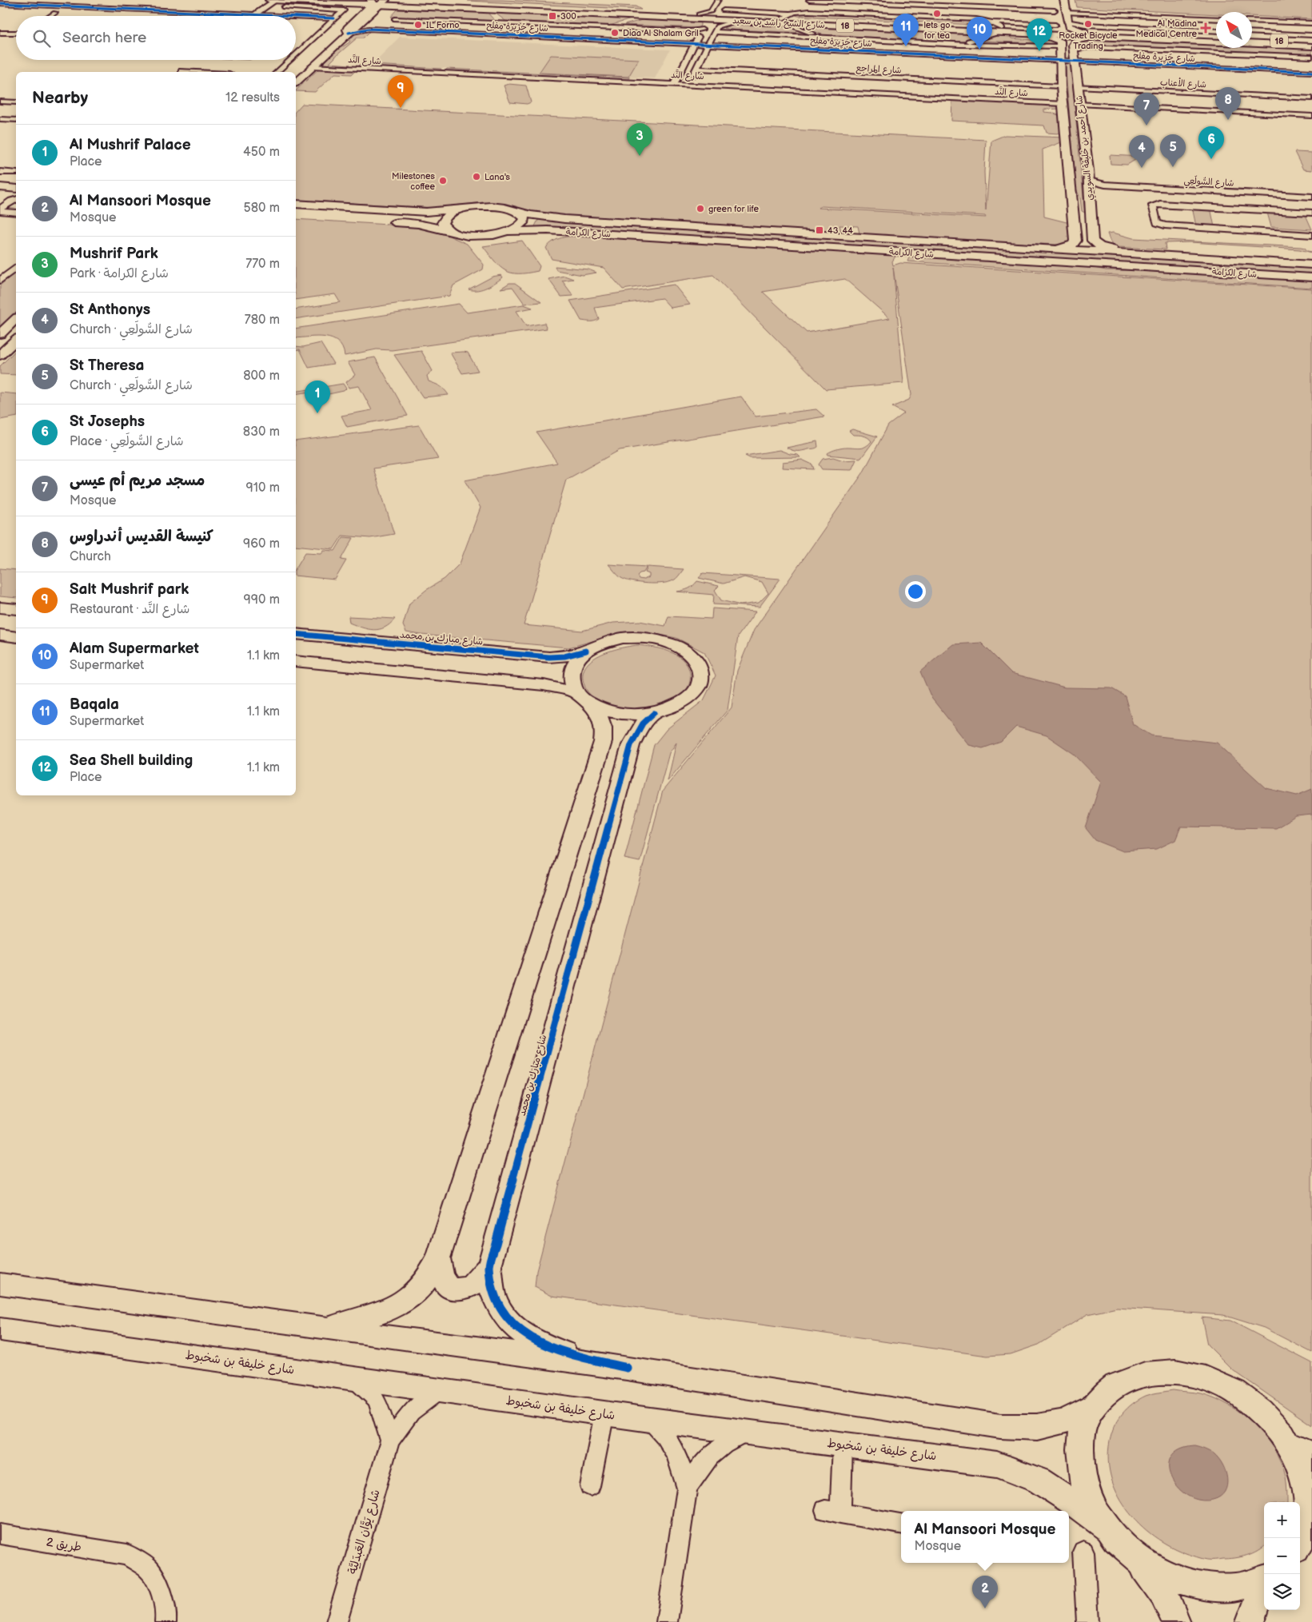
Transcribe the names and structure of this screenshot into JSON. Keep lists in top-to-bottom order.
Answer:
{
  "streets": {
    "main road": [
      "شارع الشيخ راشد بن سعيد",
      "18",
      "شارع أحمد بن خليفة السويدي",
      "شارع الكرامة",
      "شارع مبارك بن محمد",
      "شارع خليفة بن شخبوط"
    ],
    "street": [
      "شارع جَزِيرة مِفلِح",
      "شارع النَّد",
      "شارع المراجع",
      "شارع الأعناب",
      "شارع السُّولَعِي",
      "شارع يَوَّان العَبدَلِيَّة",
      "طريق 2"
    ]
  },
  "crossings": [
    ["شارع الشيخ راشد بن سعيد", "شارع أحمد بن خليفة السويدي"],
    ["شارع جَزِيرة مِفلِح", "شارع أحمد بن خليفة السويدي"],
    ["شارع النَّد", "شارع أحمد بن خليفة السويدي"],
    ["شارع المراجع", "شارع أحمد بن خليفة السويدي"],
    ["شارع الأعناب", "شارع أحمد بن خليفة السويدي"],
    ["شارع أحمد بن خليفة السويدي", "شارع السُّولَعِي"],
    ["شارع أحمد بن خليفة السويدي", "شارع الكرامة"],
    ["شارع خليفة بن شخبوط", "شارع يَوَّان العَبدَلِيَّة"]
  ],
  "places": {
    "other": [
      "lets go for tea",
      "Rocket Bicycle Trading",
      "IL Forno",
      "Diaa Al Shalam Gril",
      "Lana's",
      "Milestones coffee",
      "green for life"
    ],
    "transit": ["300", "43, 44"],
    "health": ["Al Madina Medical Centre"]
  },
  "north": "top left",
  "page": {
    "pins": [
      "11",
      "10",
      "12",
      "9",
      "8",
      "7",
      "3",
      "6",
      "5",
      "4",
      "1",
      "2"
    ],
    "search": "Search here",
    "heading": ["Nearby", "12 results"],
    "list": [
      {
        "mark": "1",
        "name": "Al Mushrif Palace",
        "note": "Place",
        "value": "450 m"
      },
      {
        "mark": "2",
        "name": "Al Mansoori Mosque",
        "note": "Mosque",
        "value": "580 m"
      },
      {
        "mark": "3",
        "name": "Mushrif Park",
        "note": "Park · شارع الكرامة",
        "value": "770 m"
      },
      {
        "mark": "4",
        "name": "St Anthonys",
        "note": "Church · شارع السُّولَعِي",
        "value": "780 m"
      },
      {
        "mark": "5",
        "name": "St Theresa",
        "note": "Church · شارع السُّولَعِي",
        "value": "800 m"
      },
      {
        "mark": "6",
        "name": "St Josephs",
        "note": "Place · شارع السُّولَعِي",
        "value": "830 m"
      },
      {
        "mark": "7",
        "name": "مسجد مريم أم عيسى",
        "note": "Mosque",
        "value": "910 m"
      },
      {
        "mark": "8",
        "name": "كنيسة القديس أندراوس",
        "note": "Church",
        "value": "960 m"
      },
      {
        "mark": "9",
        "name": "Salt Mushrif park",
        "note": "Restaurant · شارع النَّد",
        "value": "990 m"
      },
      {
        "mark": "10",
        "name": "Alam Supermarket",
        "note": "Supermarket",
        "value": "1.1 km"
      },
      {
        "mark": "11",
        "name": "Baqala",
        "note": "Supermarket",
        "value": "1.1 km"
      },
      {
        "mark": "12",
        "name": "Sea Shell building",
        "note": "Place",
        "value": "1.1 km"
      }
    ],
    "map_buttons": ["+", "−"],
    "popup": ["Al Mansoori Mosque", "Mosque"]
  }
}
